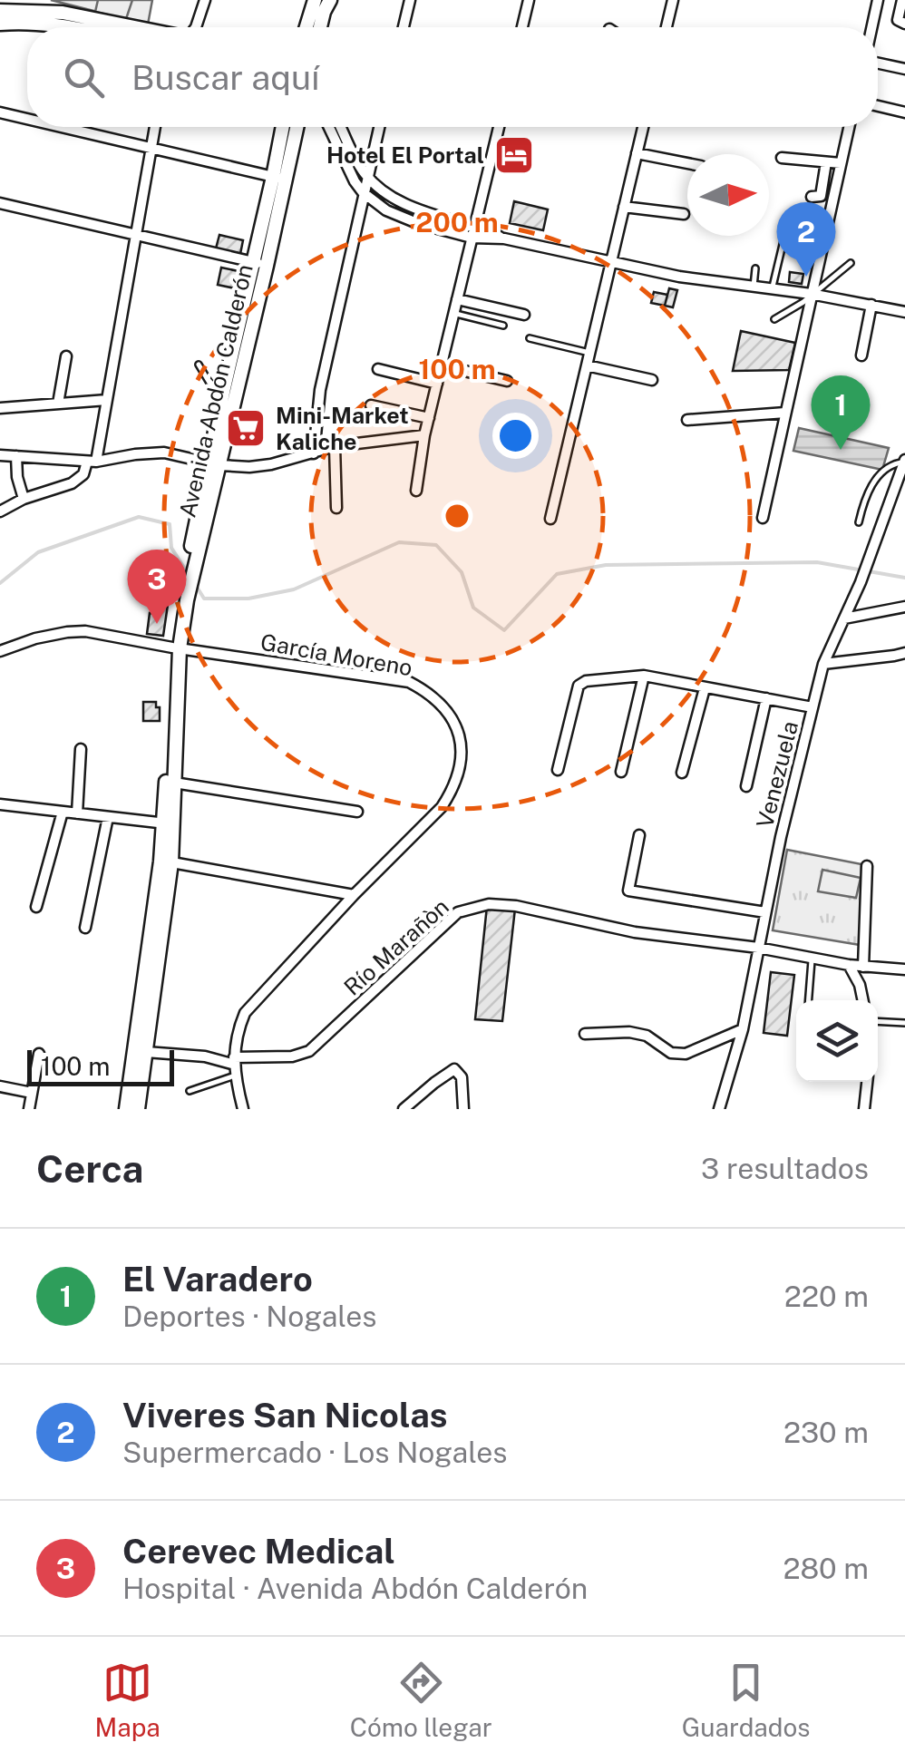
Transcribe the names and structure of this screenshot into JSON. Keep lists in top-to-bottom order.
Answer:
{
  "streets": {
    "main road": ["Avenida Abdón Calderón"],
    "street": ["García Moreno", "Venezuela", "Río Marañòn"]
  },
  "crossings": [
    ["Avenida Abdón Calderón", "García Moreno"],
    ["Avenida Abdón Calderón", "Río Marañòn"],
    ["García Moreno", "Río Marañòn"],
    ["Venezuela", "Río Marañòn"]
  ],
  "places": {
    "hotel": ["Hotel El Portal"],
    "supermarket": ["Mini-Market Kaliche"]
  },
  "scale_bar": "100 m",
  "north": "right",
  "page": {
    "search": "Buscar aquí",
    "pins": ["2", "1", "3"],
    "scale": "100 m",
    "heading": ["Cerca", "3 resultados"],
    "list": [
      {
        "mark": "1",
        "name": "El Varadero",
        "note": "Deportes · Nogales",
        "value": "220 m"
      },
      {
        "mark": "2",
        "name": "Viveres San Nicolas",
        "note": "Supermercado · Los Nogales",
        "value": "230 m"
      },
      {
        "mark": "3",
        "name": "Cerevec Medical",
        "note": "Hospital · Avenida Abdón Calderón",
        "value": "280 m"
      }
    ],
    "nav": ["Mapa", "Cómo llegar", "Guardados"]
  },
  "rings": ["200 m", "100 m"]
}
